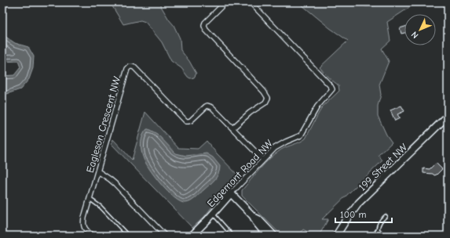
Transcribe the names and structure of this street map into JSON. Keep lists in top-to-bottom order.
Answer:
{
  "streets": {
    "main road": ["199 Street NW", "Edgemont Road NW"],
    "street": ["Eagleson Crescent NW"]
  },
  "crossings": [
    ["Eagleson Crescent NW", "Edgemont Road NW"]
  ],
  "scale_bar": "100 m",
  "north": "bottom left"
}
